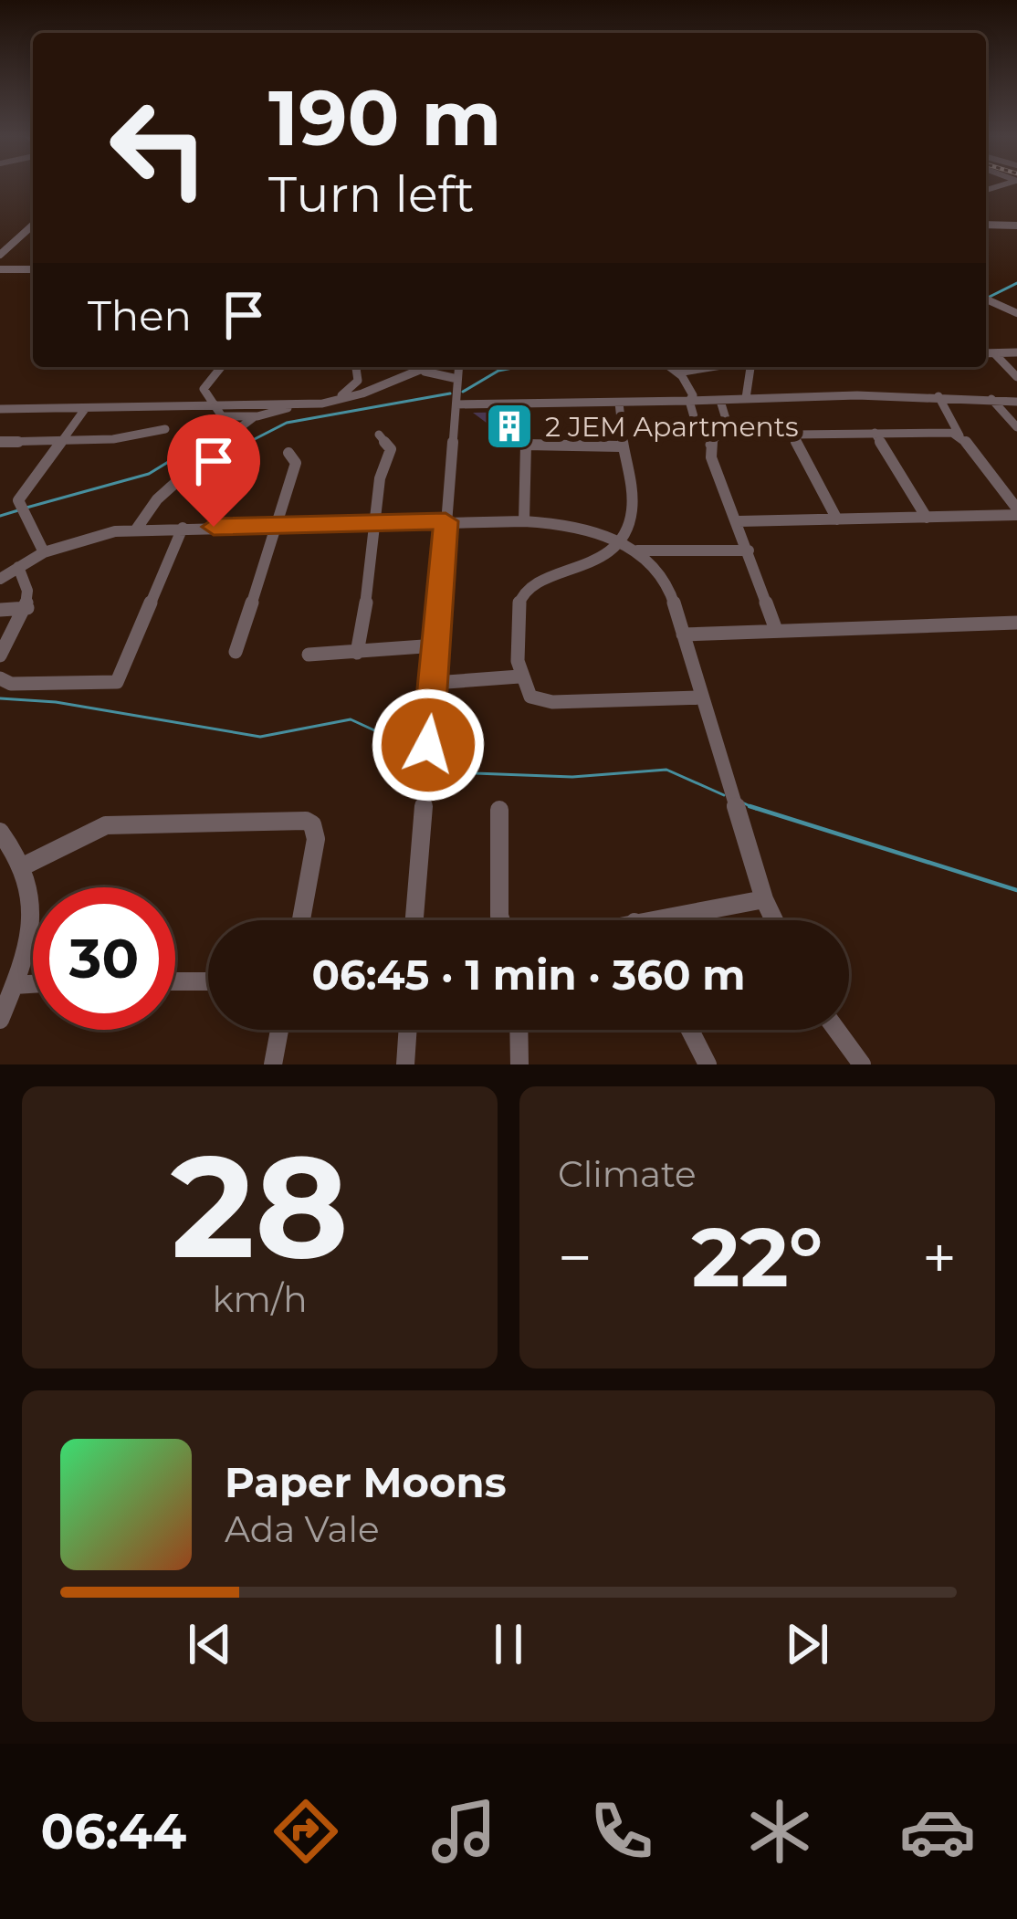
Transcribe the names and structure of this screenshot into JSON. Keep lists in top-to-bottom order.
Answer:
{
  "places": {
    "building": ["2 JEM Apartments"]
  },
  "page": {
    "turn": ["190 m", "Turn left"],
    "then": "Then",
    "limit": "30",
    "trip": "06:45 · 1 min · 360 m",
    "tile": [
      ["28", "km/h"],
      "Climate"
    ],
    "heat": ["−", "22°", "+"],
    "song": ["Paper Moons", "Ada Vale"],
    "tabs": "06:44"
  }
}
